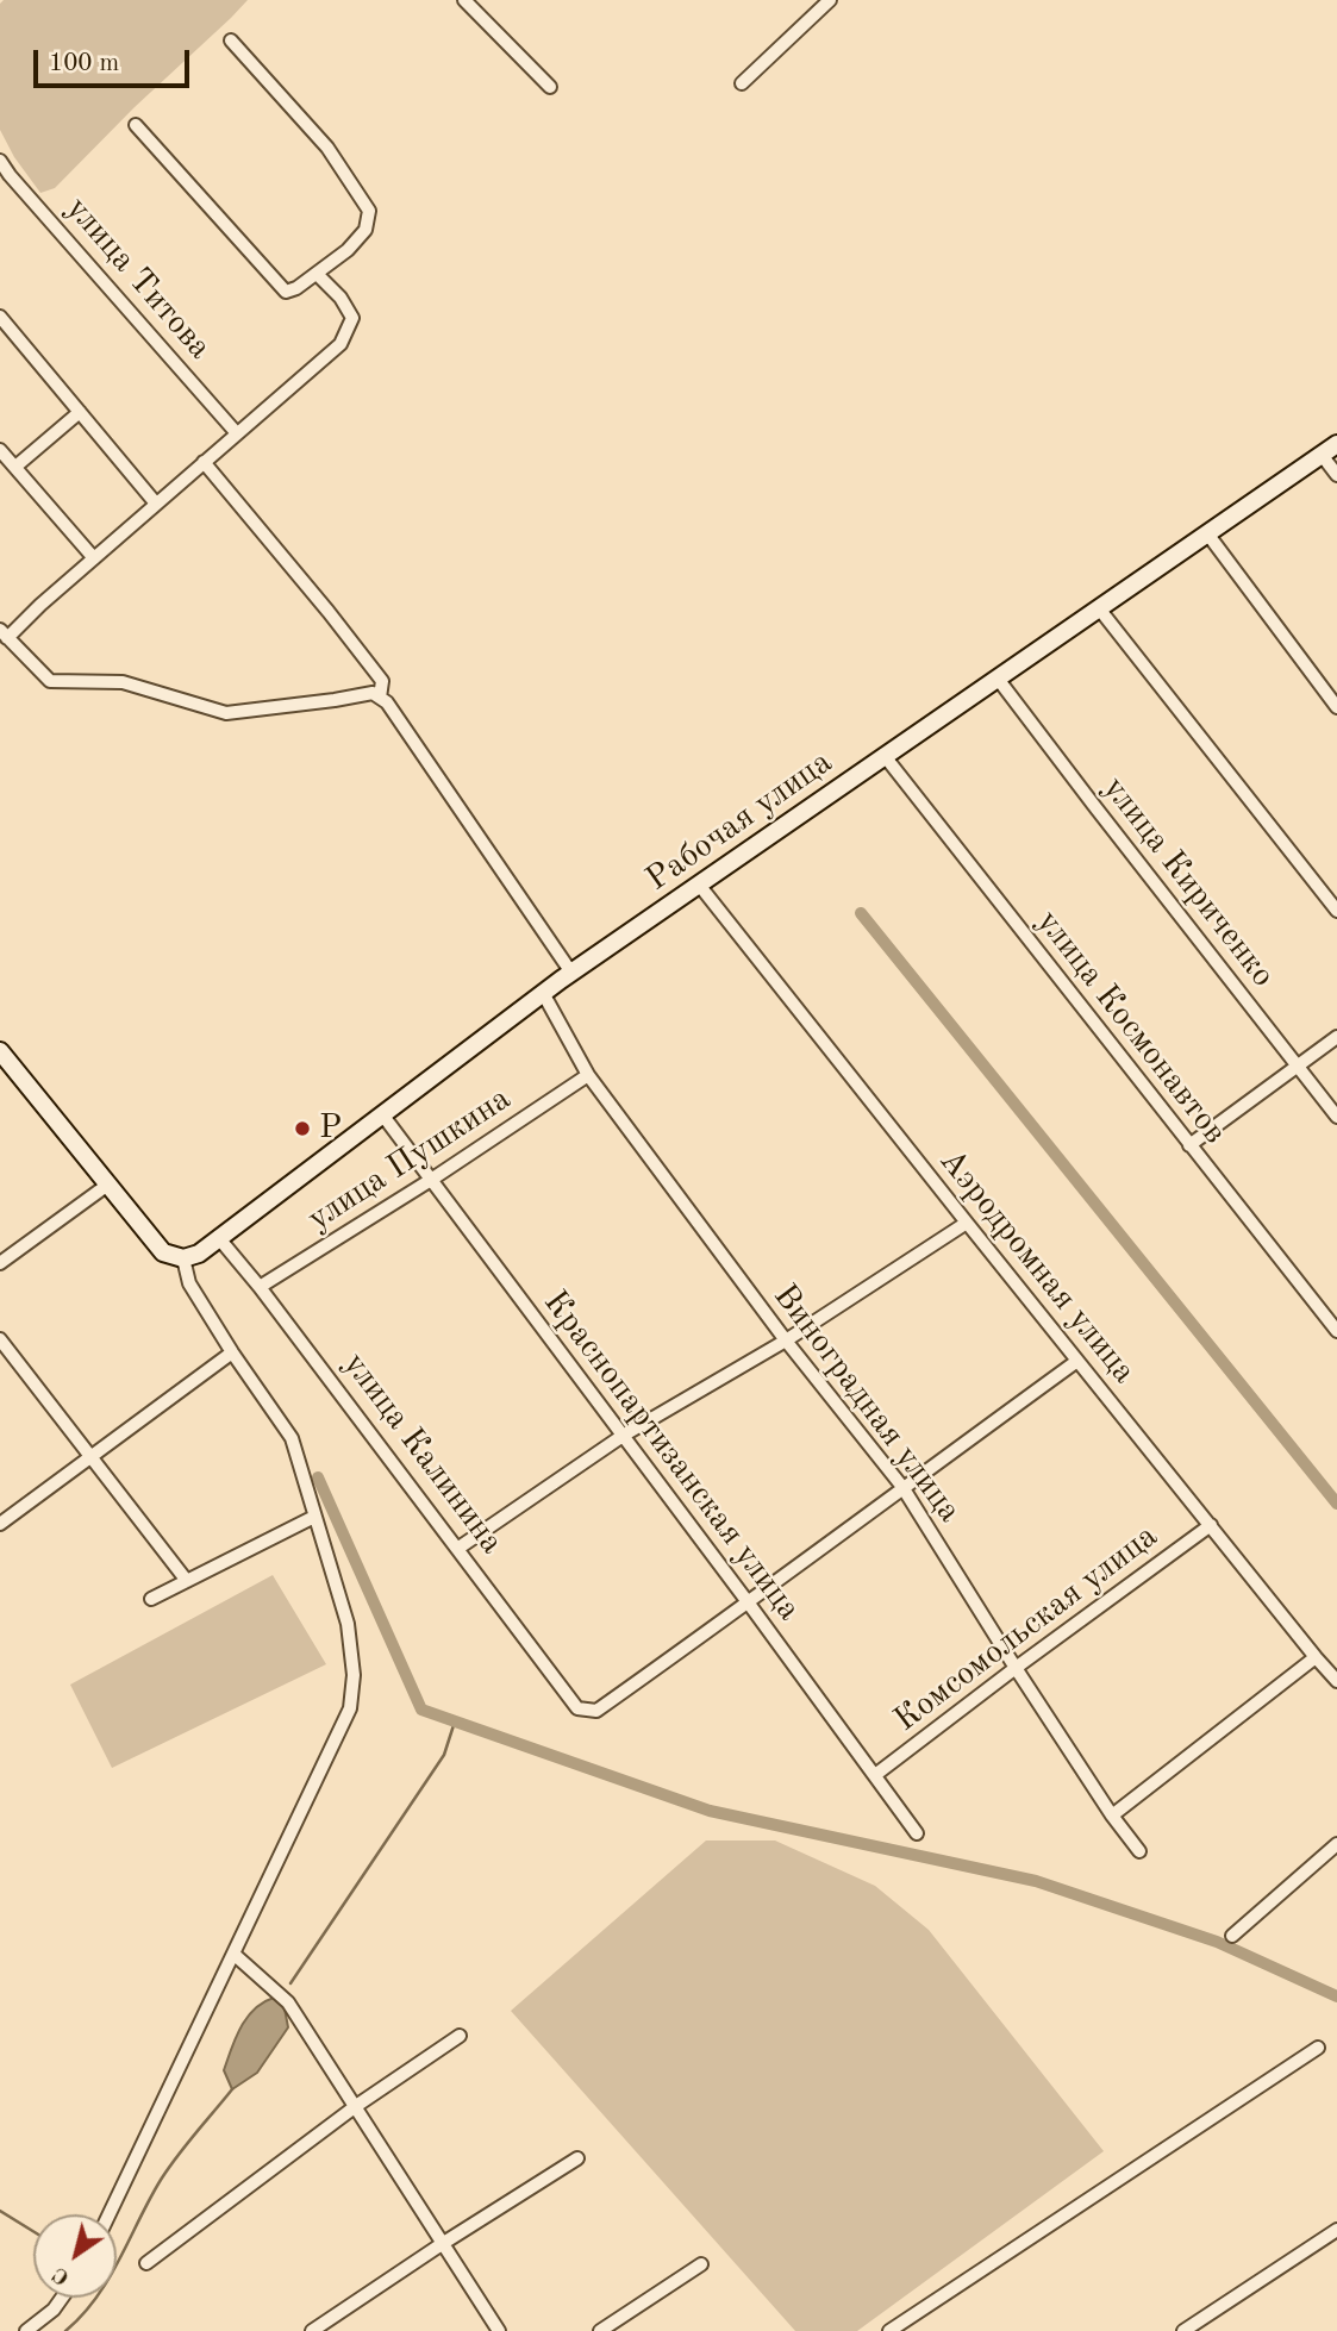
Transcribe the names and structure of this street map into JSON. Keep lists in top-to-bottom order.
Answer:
{
  "streets": {
    "street": [
      "улица Титова",
      "Рабочая улица",
      "улица Кириченко",
      "улица Космонавтов",
      "улица Пушкина",
      "Аэродромная улица",
      "Виноградная улица",
      "улица Калинина",
      "Краснопартизанская улица",
      "Комсомольская улица"
    ]
  },
  "crossings": [
    ["Рабочая улица", "улица Кириченко"],
    ["Рабочая улица", "улица Космонавтов"],
    ["Рабочая улица", "Аэродромная улица"],
    ["Рабочая улица", "Виноградная улица"],
    ["Рабочая улица", "улица Калинина"],
    ["Рабочая улица", "Краснопартизанская улица"],
    ["улица Пушкина", "Виноградная улица"],
    ["улица Пушкина", "улица Калинина"],
    ["улица Пушкина", "Краснопартизанская улица"],
    ["Аэродромная улица", "Комсомольская улица"],
    ["Виноградная улица", "Комсомольская улица"],
    ["улица Калинина", "Краснопартизанская улица"],
    ["Краснопартизанская улица", "Комсомольская улица"]
  ],
  "places": ["Р"],
  "scale_bar": "100 m",
  "north": "bottom left"
}
